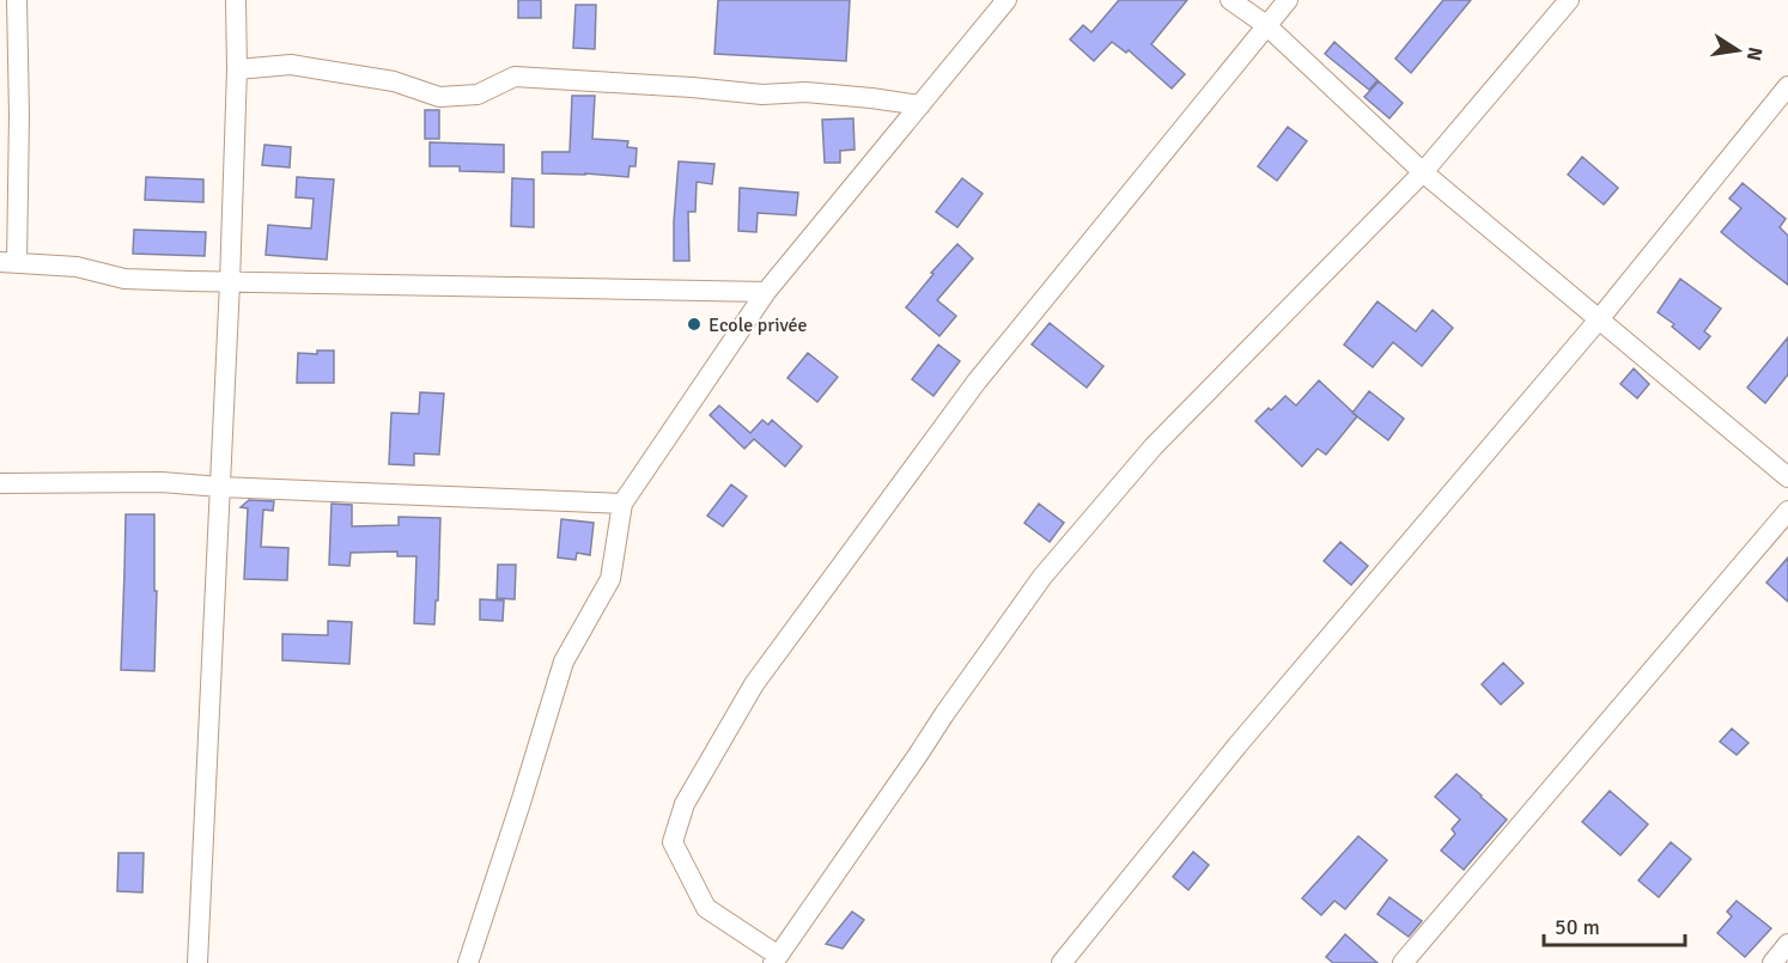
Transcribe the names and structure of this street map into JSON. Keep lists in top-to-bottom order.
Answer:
{
  "places": ["Ecole privée"],
  "scale_bar": "50 m",
  "north": "right"
}
